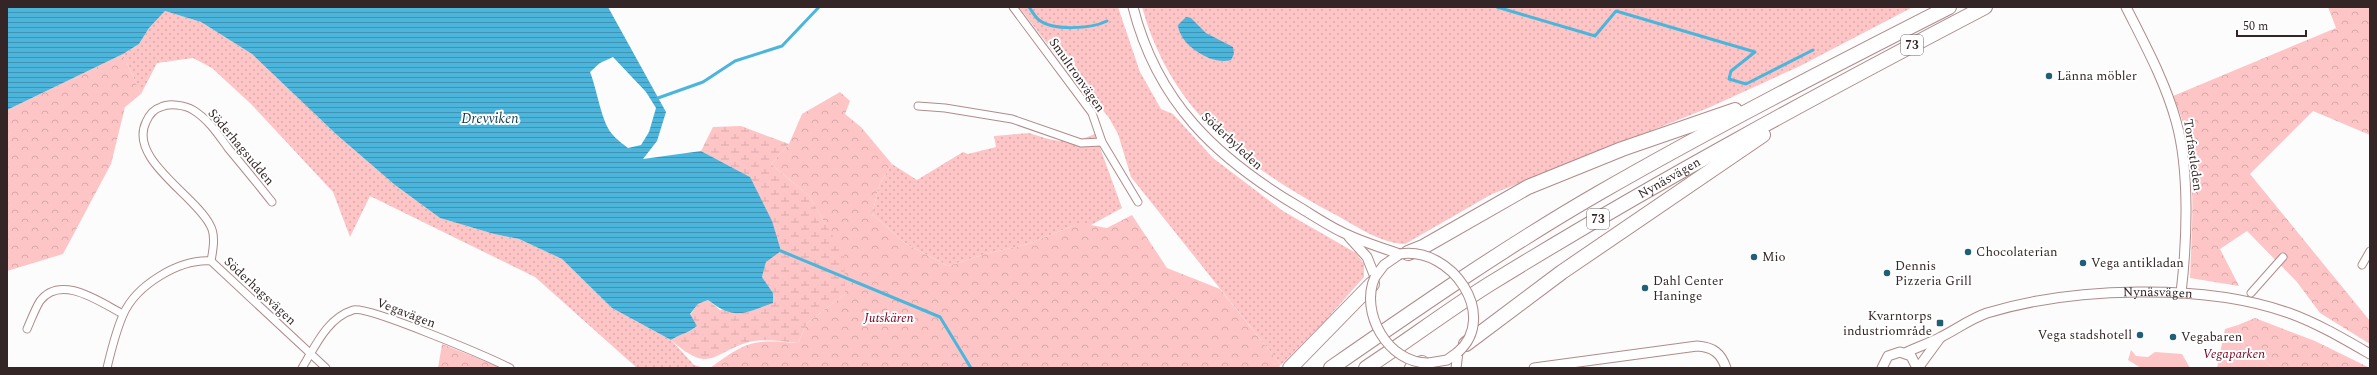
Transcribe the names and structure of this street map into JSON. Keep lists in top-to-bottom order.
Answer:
{
  "streets": {
    "highway": ["73", "Nynäsvägen"],
    "street": [
      "Smultronvägen",
      "Söderbyleden",
      "Söderhagsudden",
      "Torfastleden",
      "Söderhagsvägen",
      "Vegavägen"
    ]
  },
  "crossings": [
    ["Söderhagsudden", "Söderhagsvägen"],
    ["Torfastleden", "Nynäsvägen"],
    ["Söderhagsvägen", "Vegavägen"]
  ],
  "water": ["Drevviken"],
  "parks": ["Jutskären", "Vegaparken"],
  "places": {
    "other": [
      "Länna möbler",
      "Chocolaterian",
      "Mio",
      "Vega antikladan",
      "Dennis Pizzeria Grill",
      "Dahl Center Haninge",
      "Vega stadshotell",
      "Vegabaren"
    ],
    "transit": ["Kvarntorps industriområde"]
  },
  "scale_bar": "50 m"
}
